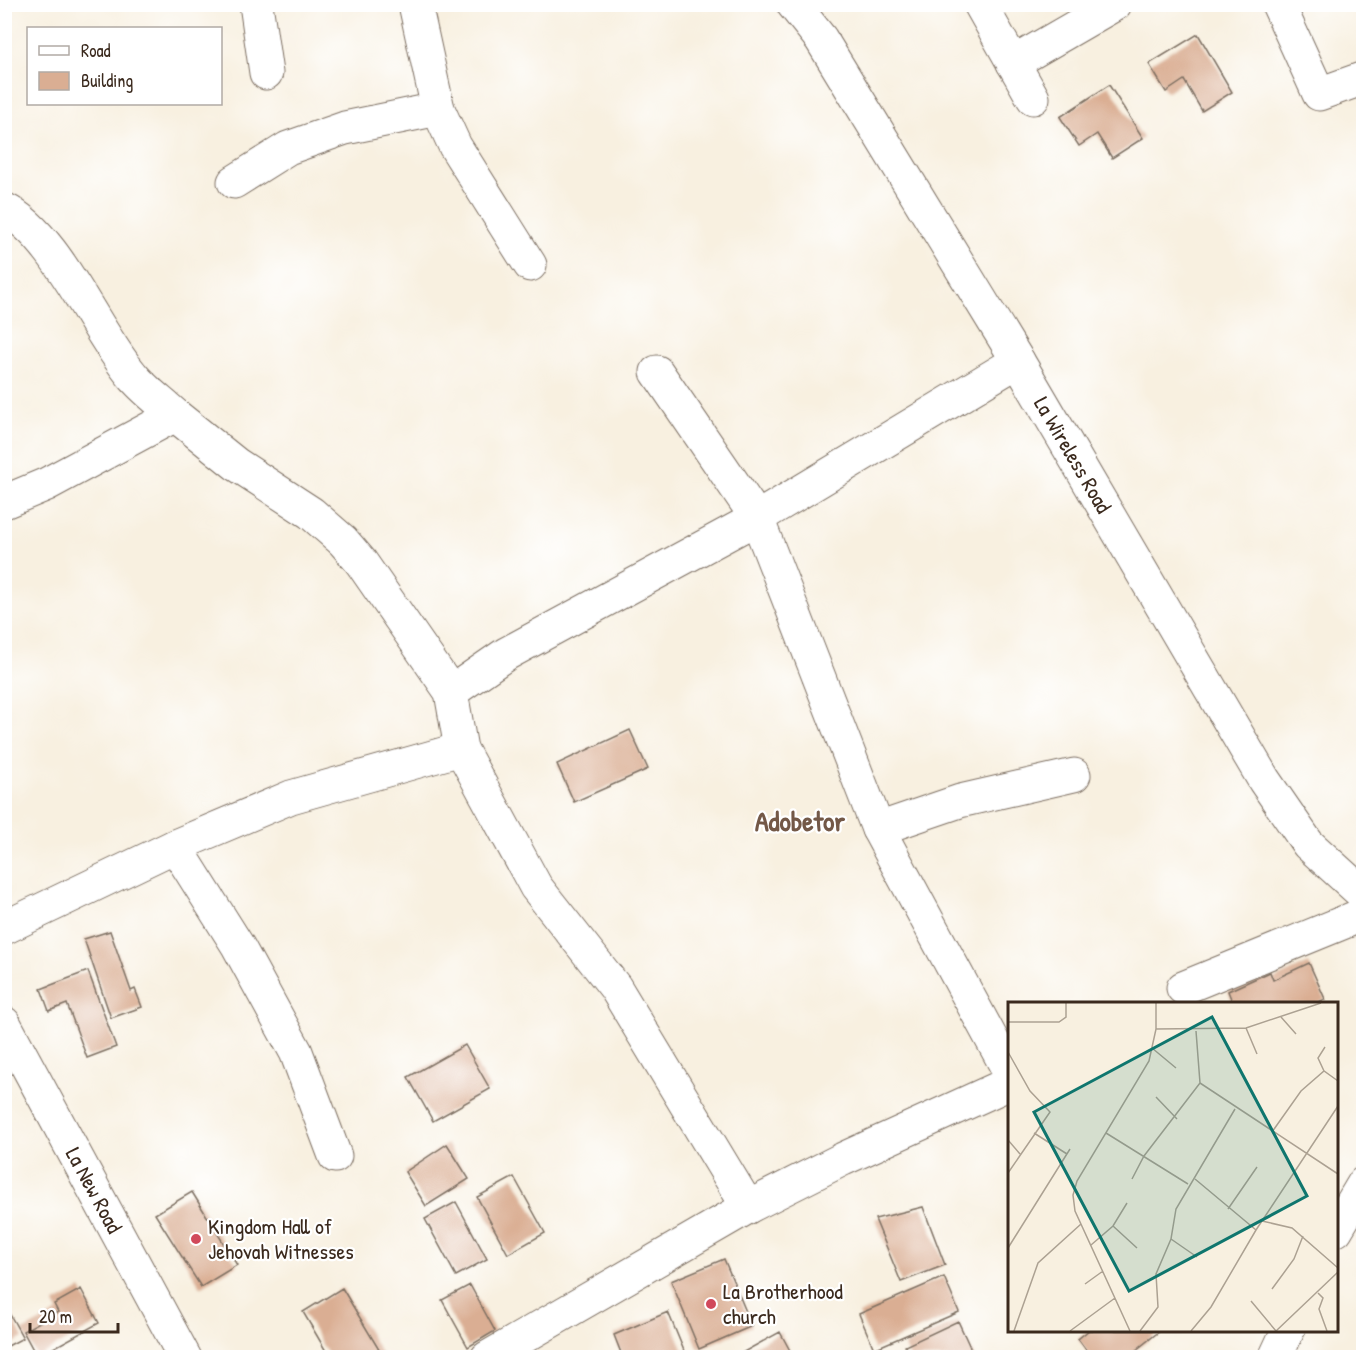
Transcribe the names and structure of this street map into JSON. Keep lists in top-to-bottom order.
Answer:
{
  "streets": {
    "street": ["La Wireless Road", "La New Road"]
  },
  "districts": ["Adobetor"],
  "places": ["Kingdom Hall of Jehovah Witnesses", "La Brotherhood church"],
  "legend": ["Road", "Building"],
  "scale_bar": "20 m"
}
